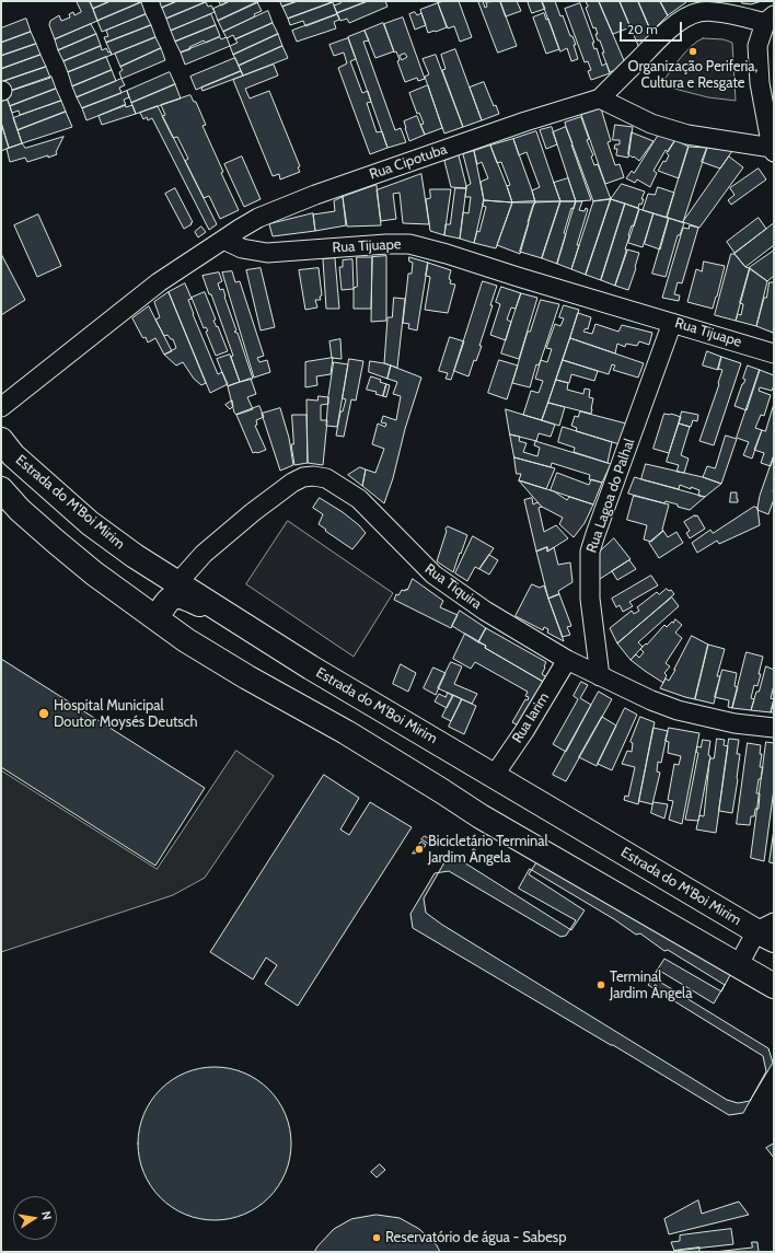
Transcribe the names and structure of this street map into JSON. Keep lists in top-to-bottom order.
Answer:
{
  "streets": {
    "main road": ["Estrada do M'Boi Mirim"],
    "street": [
      "Rua Cipotuba",
      "Rua Tijuape",
      "Rua Lagoa do Palhal",
      "Rua Tiquira",
      "Rua Iarim"
    ]
  },
  "crossings": [
    ["Rua Cipotuba", "Rua Tijuape"],
    ["Rua Tijuape", "Rua Lagoa do Palhal"],
    ["Rua Lagoa do Palhal", "Rua Tiquira"],
    ["Estrada do M'Boi Mirim", "Rua Tiquira"],
    ["Estrada do M'Boi Mirim", "Rua Iarim"],
    ["Rua Tiquira", "Rua Iarim"]
  ],
  "places": [
    "Organização Periferia, Cultura e Resgate",
    "Hospital Municipal Doutor Moysés Deutsch",
    "Bicicletário Terminal Jardim Ângela",
    "Terminal Jardim Ângela",
    "Reservatório de água - Sabesp"
  ],
  "scale_bar": "20 m",
  "north": "right"
}
